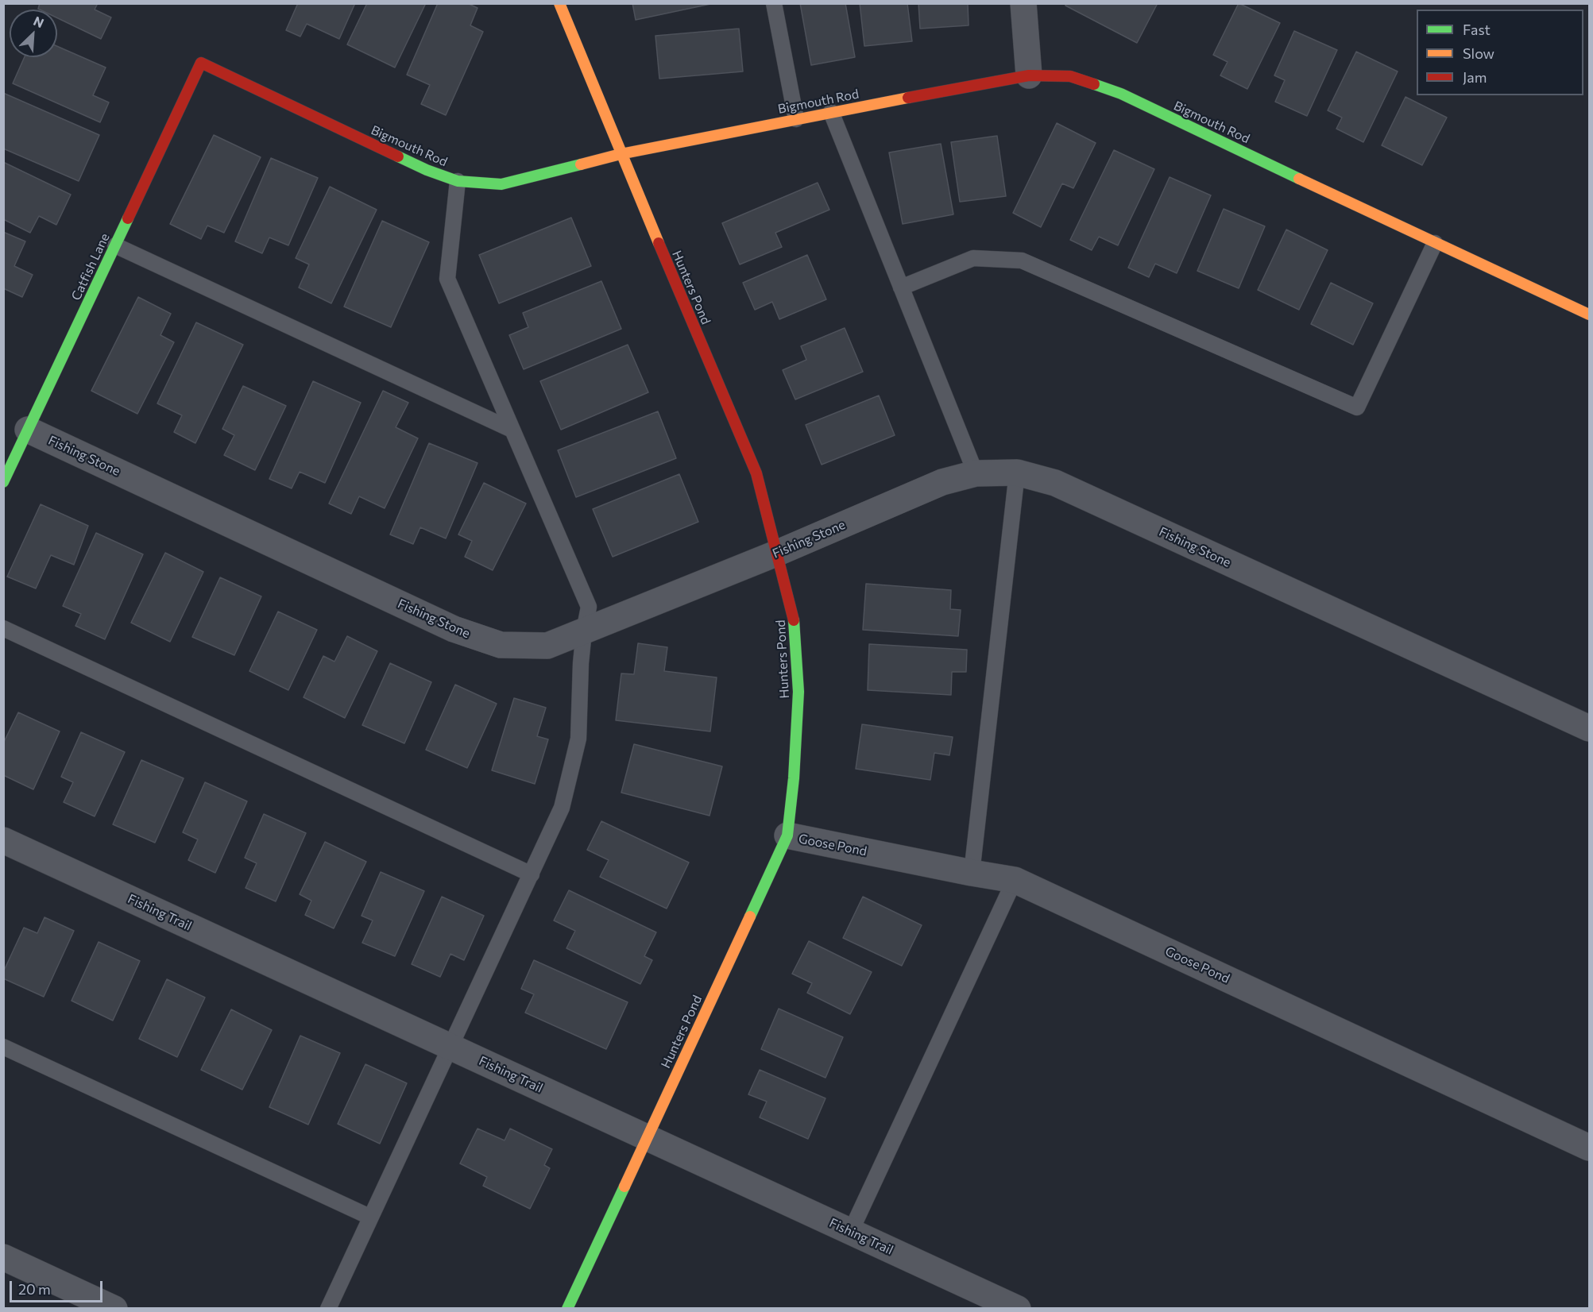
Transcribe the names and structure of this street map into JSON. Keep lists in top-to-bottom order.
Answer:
{
  "streets": {
    "street": [
      "Bigmouth Rod",
      "Catfish Lane",
      "Hunters Pond",
      "Fishing Stone",
      "Goose Pond",
      "Fishing Trail"
    ]
  },
  "crossings": [
    ["Bigmouth Rod", "Catfish Lane"],
    ["Bigmouth Rod", "Hunters Pond"],
    ["Catfish Lane", "Fishing Stone"],
    ["Hunters Pond", "Fishing Stone"],
    ["Hunters Pond", "Goose Pond"],
    ["Hunters Pond", "Fishing Trail"]
  ],
  "legend": ["Fast", "Slow", "Jam"],
  "scale_bar": "20 m",
  "north": "top right"
}
